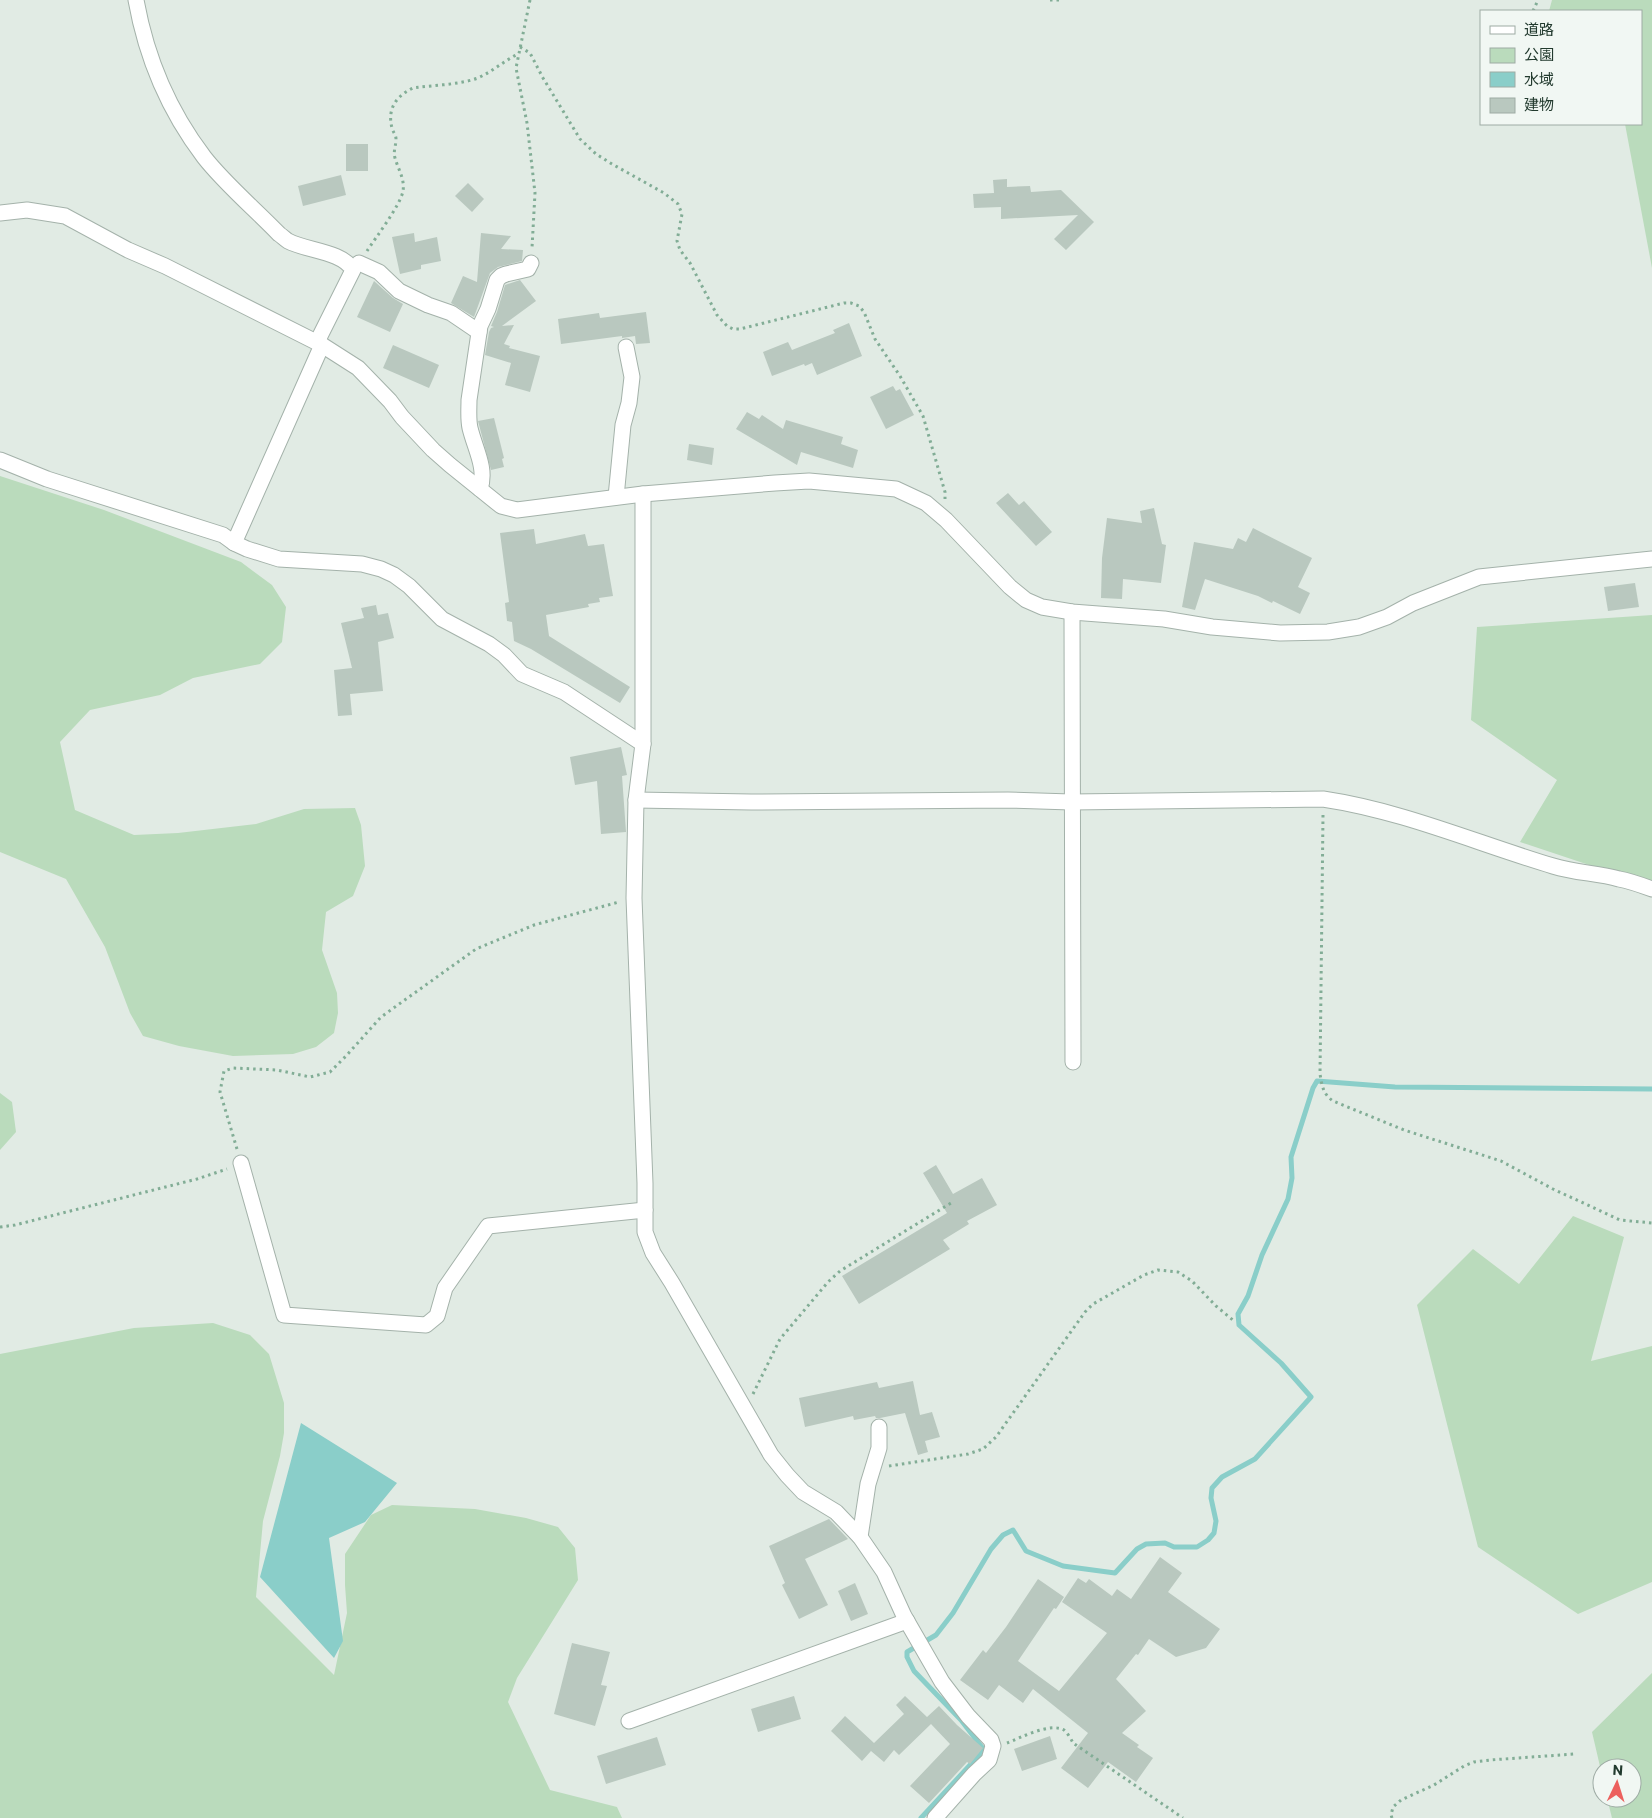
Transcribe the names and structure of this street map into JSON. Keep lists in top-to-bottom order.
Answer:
{
  "legend": [
    "道路",
    "公園",
    "水域",
    "建物"
  ],
  "north": "top"
}
